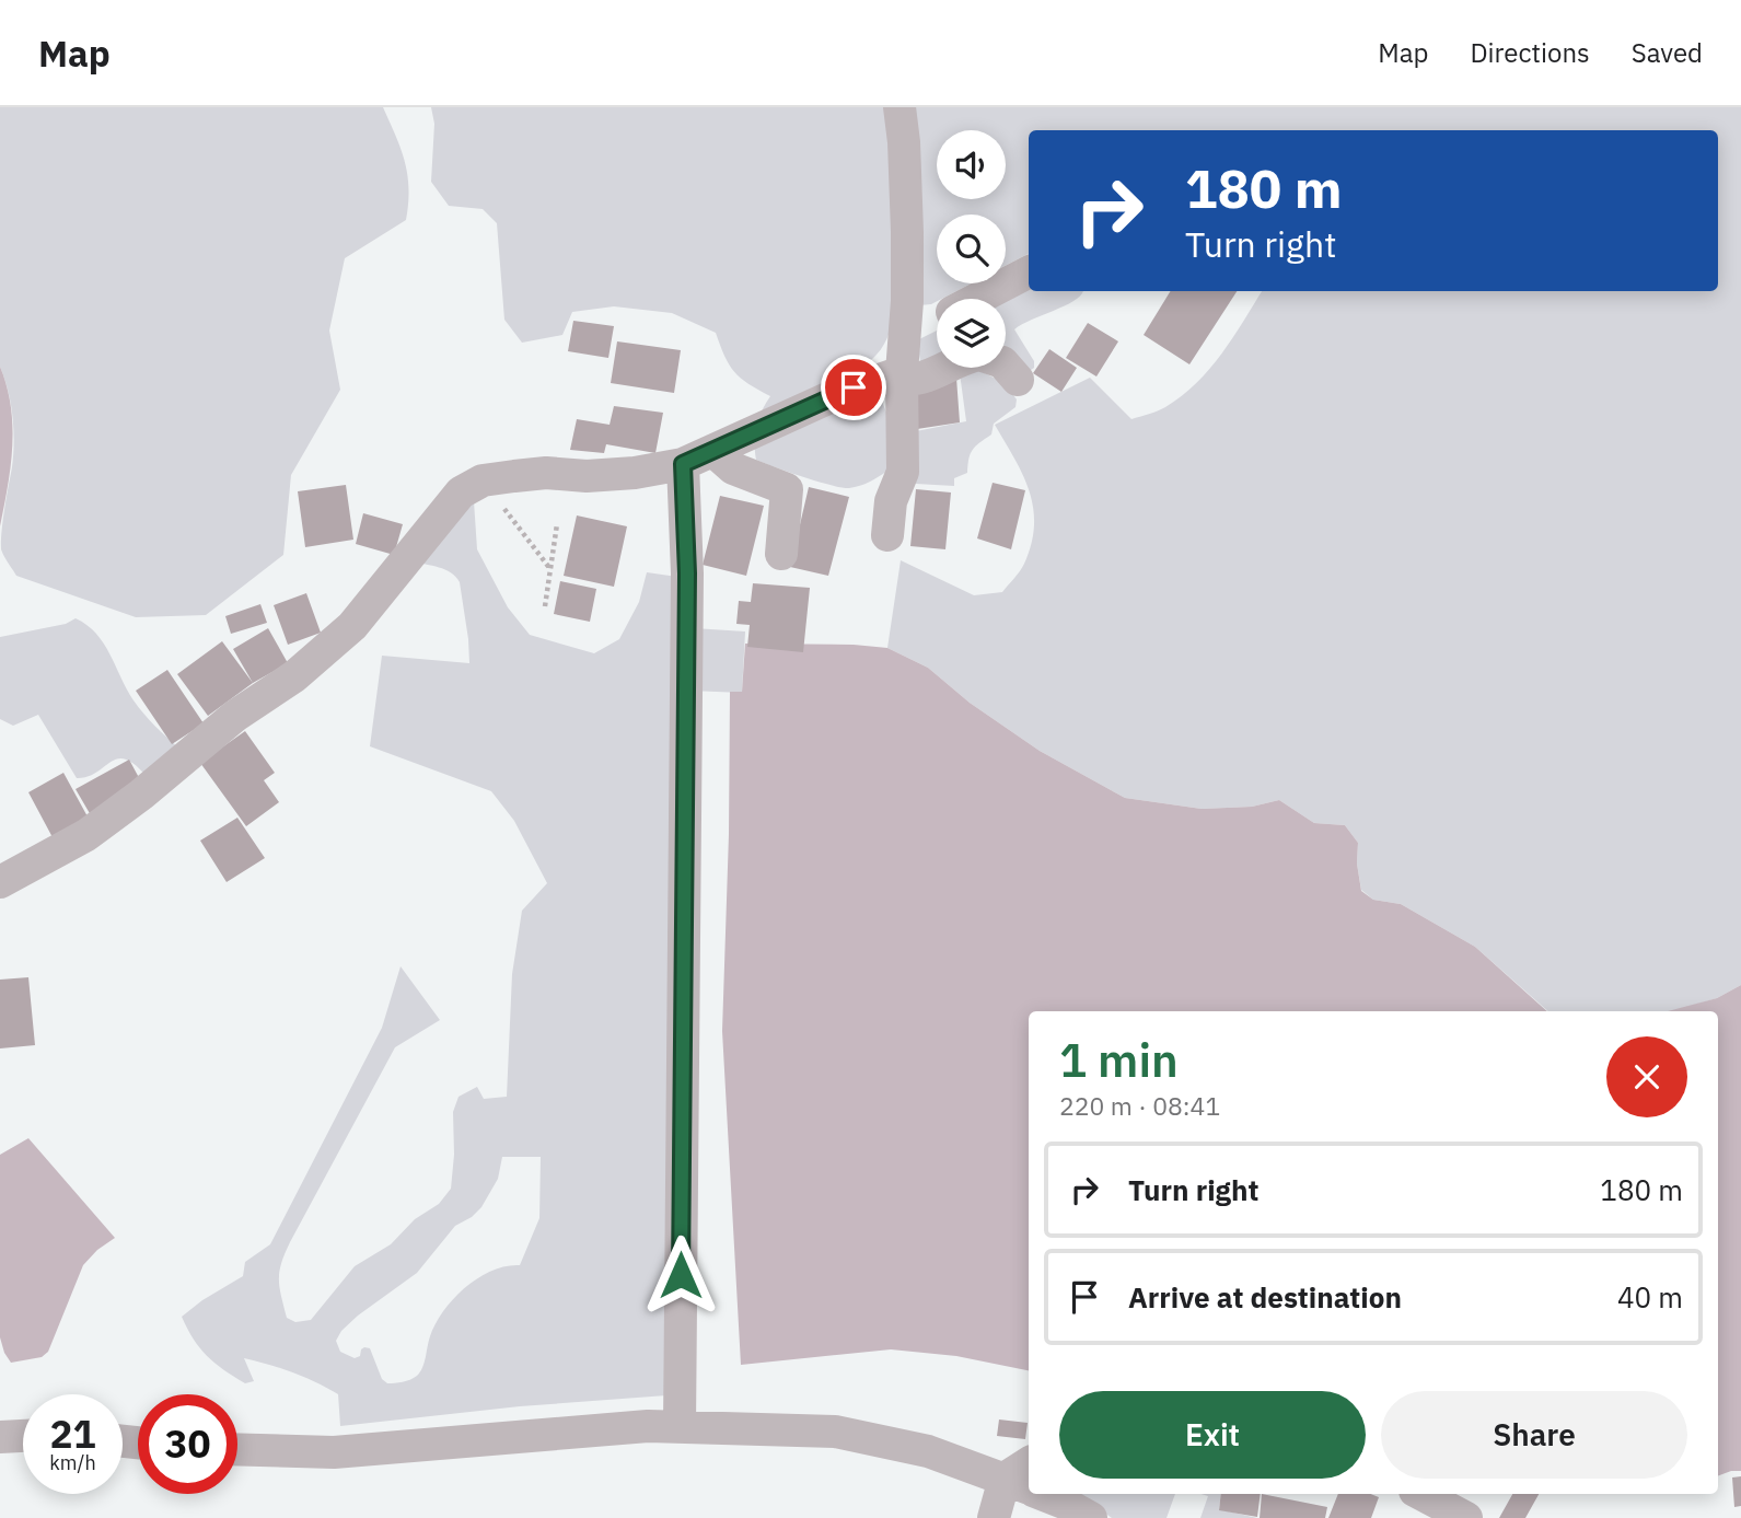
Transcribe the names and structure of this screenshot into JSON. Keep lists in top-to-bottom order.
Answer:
{
  "page": {
    "header": "Map",
    "nav": ["Map", "Directions", "Saved"],
    "turn": ["180 m", "Turn right"],
    "heading": ["1 min", "220 m · 08:41"],
    "list": [
      {
        "name": "Turn right",
        "value": "180 m"
      },
      {
        "name": "Arrive at destination",
        "value": "40 m"
      }
    ],
    "buttons": ["Exit", "Share"],
    "speed": "21 km/h",
    "limit": "30"
  }
}
